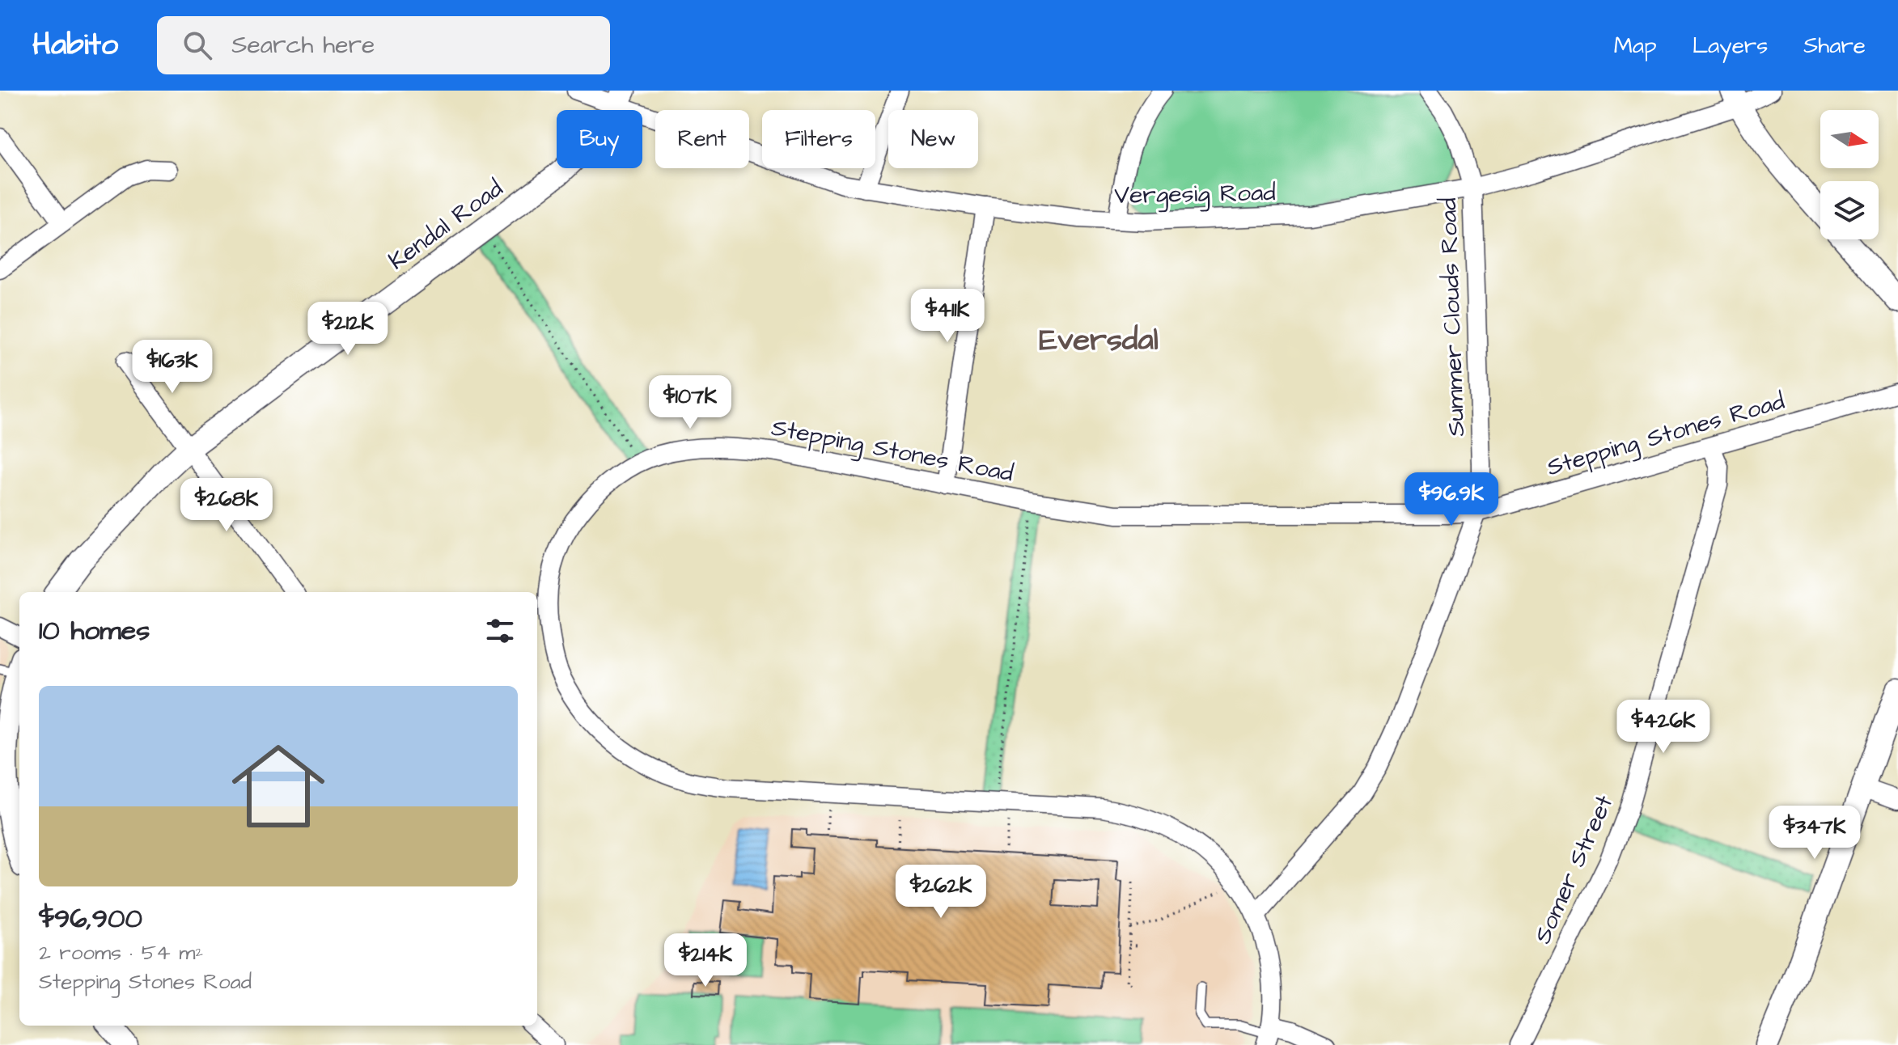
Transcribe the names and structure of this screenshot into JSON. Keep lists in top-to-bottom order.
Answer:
{
  "streets": {
    "street": [
      "Vergesig Road",
      "Kendal Road",
      "Summer Clouds Road",
      "Stepping Stones Road",
      "Somer Street"
    ]
  },
  "crossings": [
    ["Vergesig Road", "Kendal Road"],
    ["Vergesig Road", "Summer Clouds Road"],
    ["Summer Clouds Road", "Stepping Stones Road"],
    ["Stepping Stones Road", "Somer Street"]
  ],
  "districts": ["Eversdal"],
  "north": "right",
  "page": {
    "header": "Habito",
    "search": "Search here",
    "nav": ["Map", "Layers", "Share"],
    "chip": [
      "Buy",
      "Rent",
      "Filters",
      "New"
    ],
    "price": [
      "$411K",
      "$212K",
      "$163K",
      "$107K",
      "$96.9K",
      "$268K",
      "$426K",
      "$347K",
      "$262K",
      "$214K"
    ],
    "heading": "10 homes",
    "list": [
      {
        "name": "$96,900",
        "note": "2 rooms · 54 m² · Stepping Stones Road"
      }
    ]
  }
}
